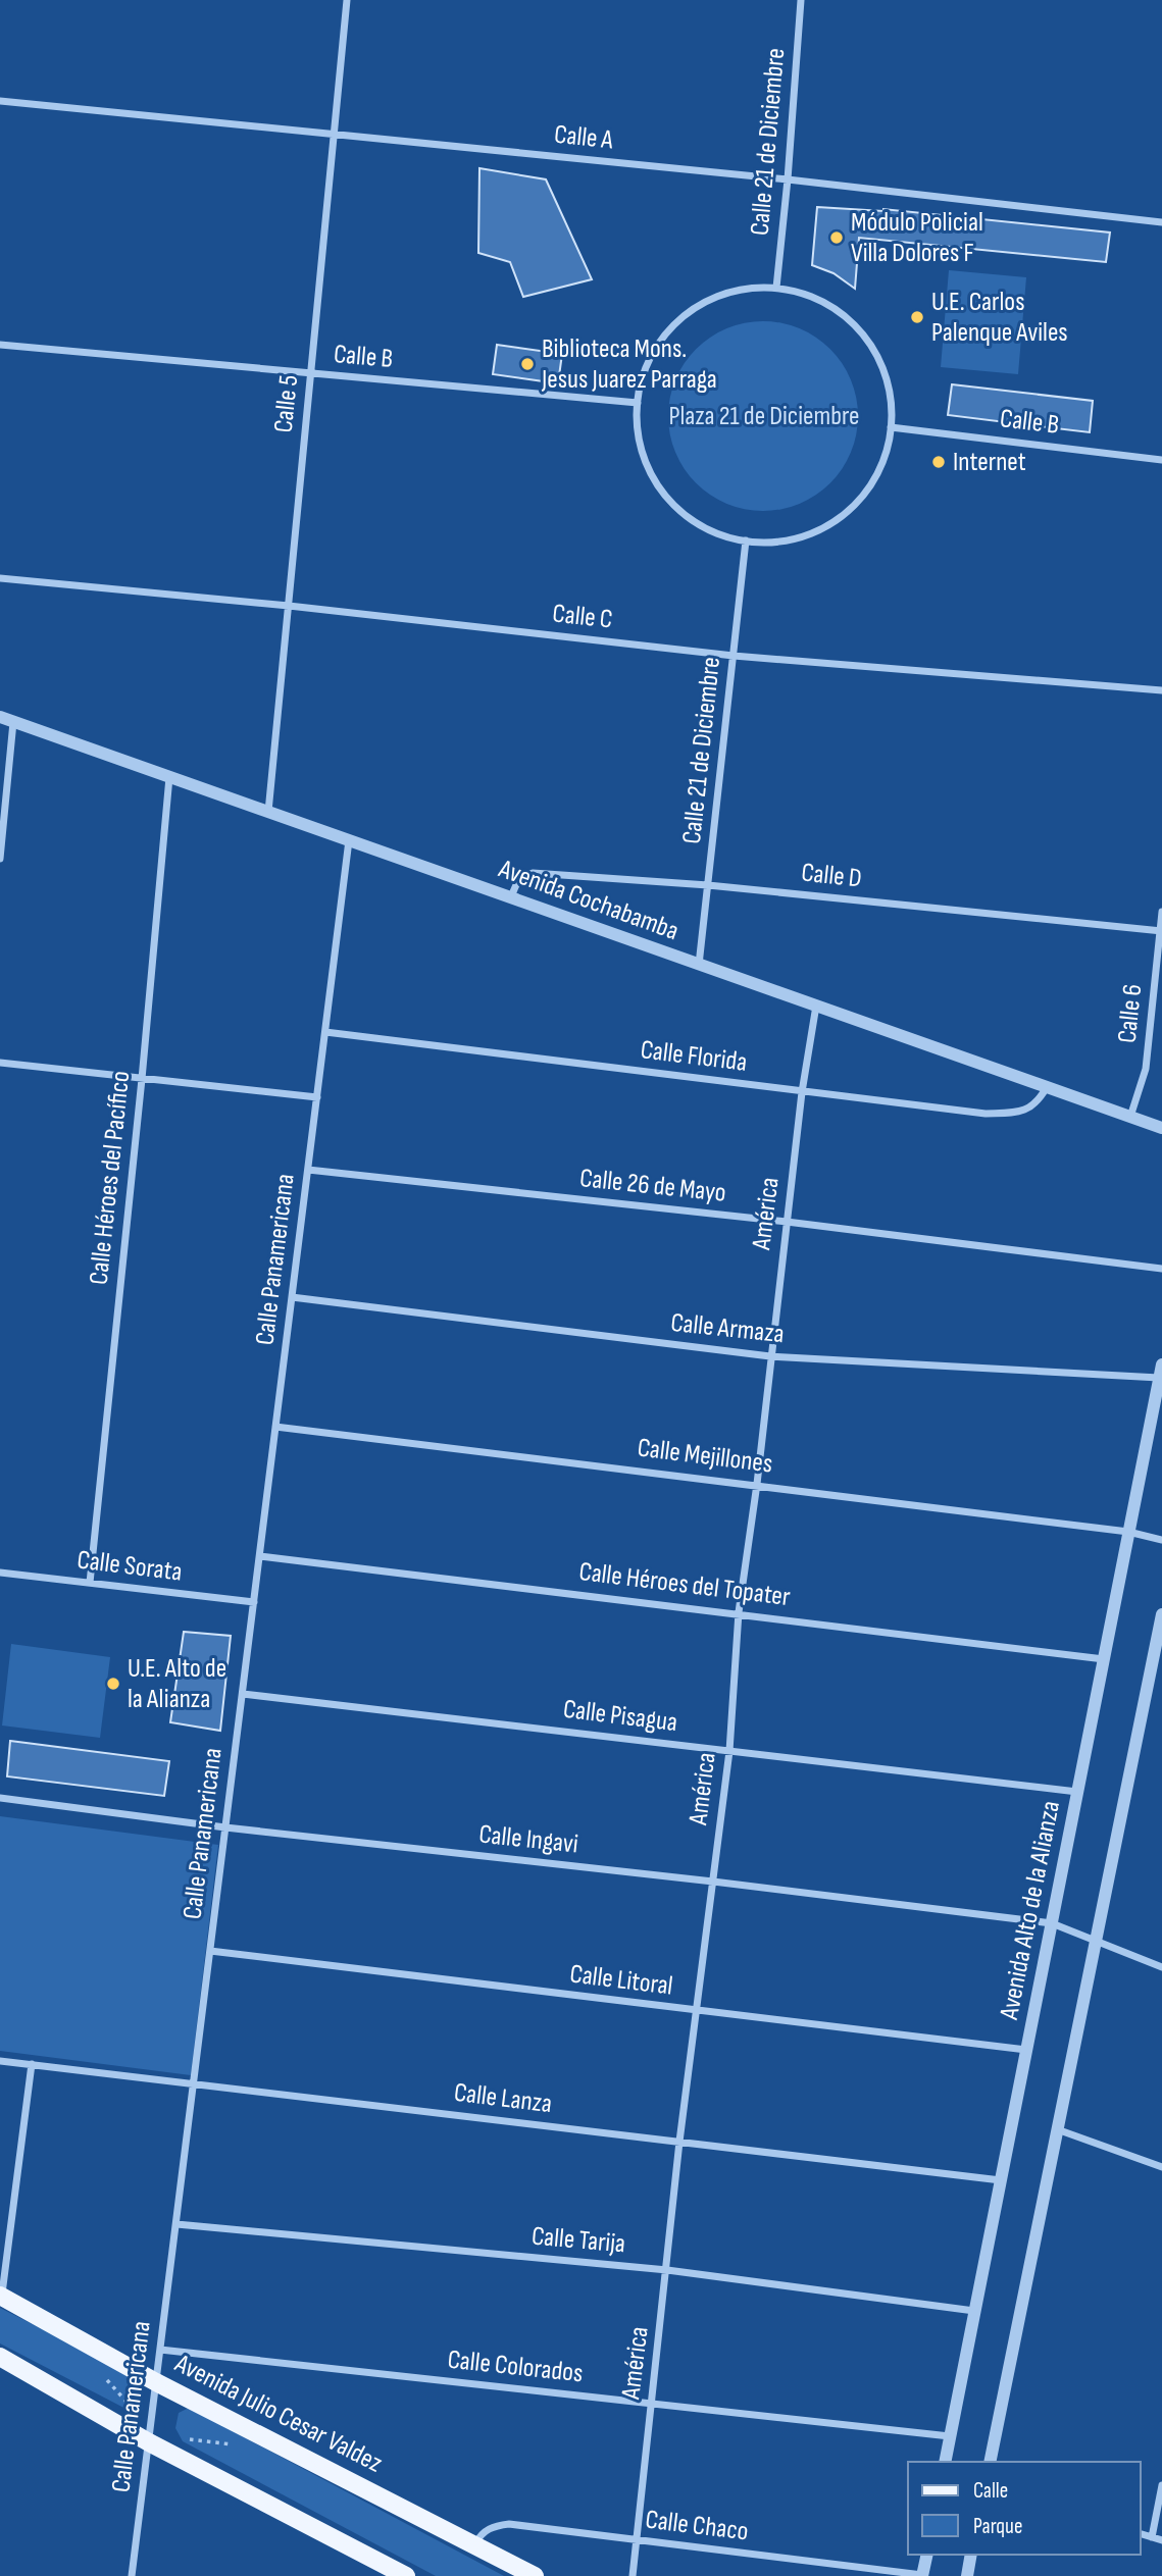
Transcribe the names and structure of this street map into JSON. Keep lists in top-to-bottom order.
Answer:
{
  "streets": {
    "main road": ["Avenida Julio Cesar Valdez"],
    "street": [
      "Calle A",
      "Calle 21 de Diciembre",
      "Calle B",
      "Calle 5",
      "Calle C",
      "Calle D",
      "Avenida Cochabamba",
      "Calle 6",
      "Calle Florida",
      "Calle Héroes del Pacífico",
      "Calle 26 de Mayo",
      "América",
      "Calle Panamericana",
      "Calle Armaza",
      "Calle Mejillones",
      "Calle Sorata",
      "Calle Héroes del Topater",
      "Calle Pisagua",
      "Calle Ingavi",
      "Avenida Alto de la Alianza",
      "Calle Litoral",
      "Calle Lanza",
      "Calle Tarija",
      "Calle Colorados",
      "Calle Chaco"
    ]
  },
  "crossings": [
    ["Calle A", "Calle 21 de Diciembre"],
    ["Calle A", "Calle 5"],
    ["Calle 21 de Diciembre", "Calle B"],
    ["Calle 21 de Diciembre", "Calle C"],
    ["Calle 21 de Diciembre", "Calle D"],
    ["Calle 21 de Diciembre", "Avenida Cochabamba"],
    ["Calle B", "Calle 5"],
    ["Calle 5", "Calle C"],
    ["Calle 5", "Avenida Cochabamba"],
    ["Calle D", "Avenida Cochabamba"],
    ["Calle D", "Calle 6"],
    ["Avenida Cochabamba", "Calle 6"],
    ["Avenida Cochabamba", "Calle Florida"],
    ["Avenida Cochabamba", "Calle Héroes del Pacífico"],
    ["Avenida Cochabamba", "América"],
    ["Avenida Cochabamba", "Calle Panamericana"],
    ["Calle Florida", "América"],
    ["Calle Florida", "Calle Panamericana"],
    ["Calle Héroes del Pacífico", "Calle Sorata"],
    ["Calle 26 de Mayo", "América"],
    ["Calle 26 de Mayo", "Calle Panamericana"],
    ["América", "Calle Armaza"],
    ["América", "Calle Mejillones"],
    ["América", "Calle Héroes del Topater"],
    ["América", "Calle Pisagua"],
    ["América", "Calle Ingavi"],
    ["América", "Calle Litoral"],
    ["América", "Calle Lanza"],
    ["América", "Calle Tarija"],
    ["América", "Calle Colorados"],
    ["América", "Calle Chaco"],
    ["Calle Panamericana", "Calle Armaza"],
    ["Calle Panamericana", "Calle Mejillones"],
    ["Calle Panamericana", "Calle Sorata"],
    ["Calle Panamericana", "Calle Héroes del Topater"],
    ["Calle Panamericana", "Calle Pisagua"],
    ["Calle Panamericana", "Calle Ingavi"],
    ["Calle Panamericana", "Calle Litoral"],
    ["Calle Panamericana", "Calle Lanza"],
    ["Calle Panamericana", "Calle Tarija"],
    ["Calle Panamericana", "Calle Colorados"],
    ["Calle Panamericana", "Avenida Julio Cesar Valdez"],
    ["Calle Armaza", "Avenida Alto de la Alianza"],
    ["Calle Mejillones", "Avenida Alto de la Alianza"],
    ["Calle Héroes del Topater", "Avenida Alto de la Alianza"],
    ["Calle Pisagua", "Avenida Alto de la Alianza"],
    ["Calle Ingavi", "Avenida Alto de la Alianza"],
    ["Avenida Alto de la Alianza", "Calle Litoral"],
    ["Avenida Alto de la Alianza", "Calle Lanza"],
    ["Avenida Alto de la Alianza", "Calle Tarija"],
    ["Avenida Alto de la Alianza", "Calle Colorados"],
    ["Avenida Julio Cesar Valdez", "Calle Chaco"]
  ],
  "parks": ["Plaza 21 de Diciembre"],
  "places": [
    "Módulo Policial Villa Dolores F",
    "U.E. Carlos Palenque Aviles",
    "Biblioteca Mons. Jesus Juarez Parraga",
    "Internet",
    "U.E. Alto de la Alianza"
  ],
  "legend": ["Calle", "Parque"]
}
